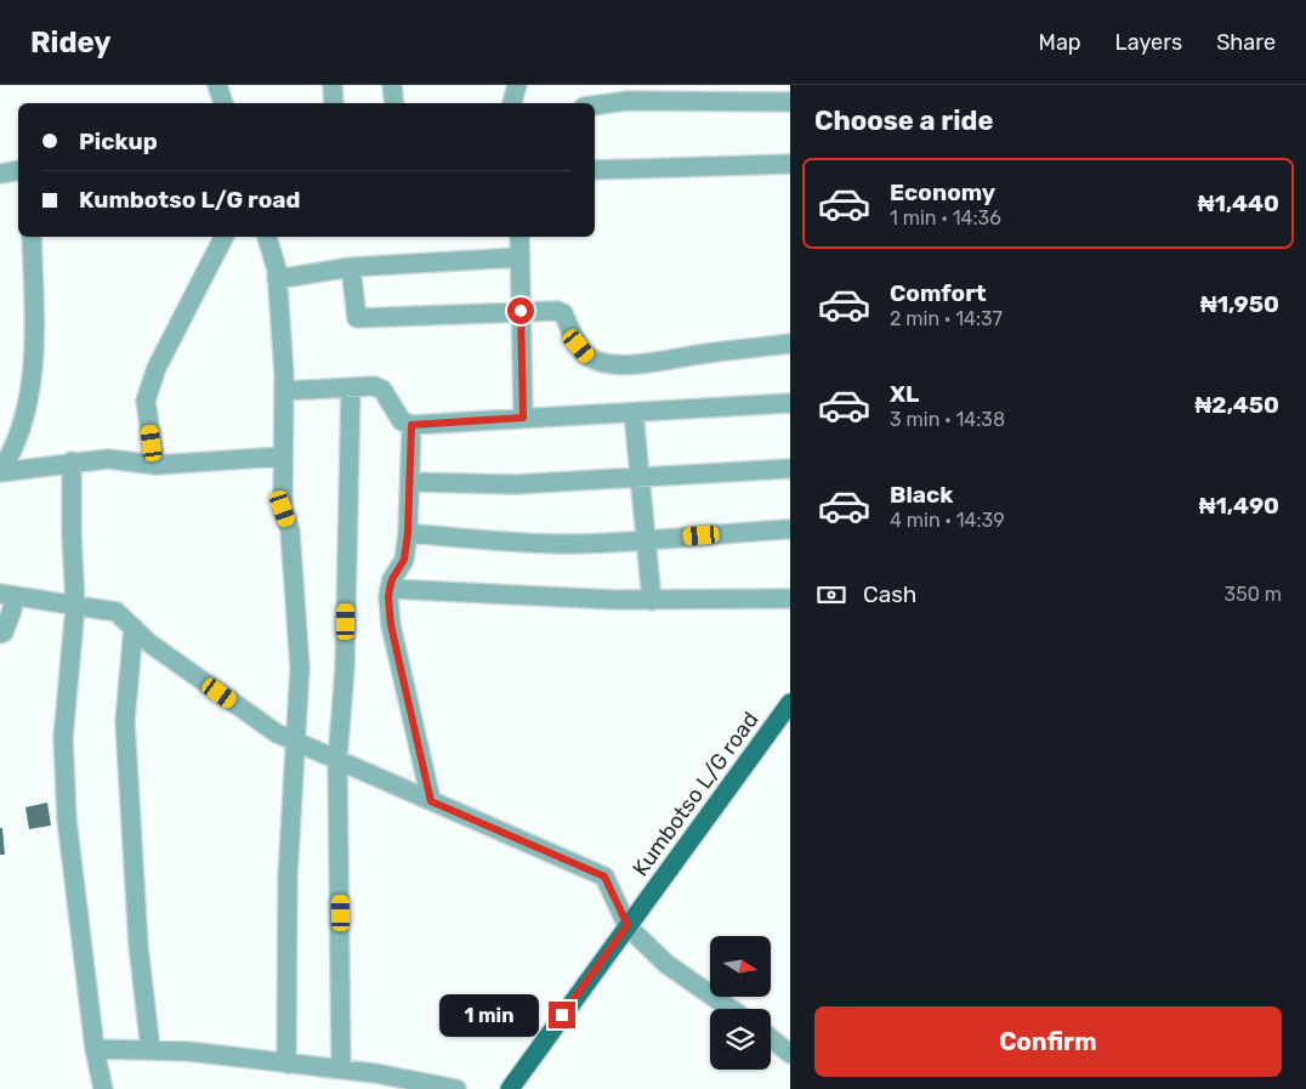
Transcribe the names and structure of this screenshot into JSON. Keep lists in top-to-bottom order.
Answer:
{
  "streets": {
    "main road": ["Kumbotso L/G road"]
  },
  "north": "right",
  "page": {
    "header": "Ridey",
    "nav": ["Map", "Layers", "Share"],
    "heading": "Choose a ride",
    "banner": ["Pickup", "Kumbotso L/G road"],
    "list": [
      {
        "name": "Economy",
        "note": "1 min · 14:36",
        "value": "₦1,440"
      },
      {
        "name": "Comfort",
        "note": "2 min · 14:37",
        "value": "₦1,950"
      },
      {
        "name": "XL",
        "note": "3 min · 14:38",
        "value": "₦2,450"
      },
      {
        "name": "Black",
        "note": "4 min · 14:39",
        "value": "₦1,490"
      }
    ],
    "pay": ["Cash", "350 m"],
    "bubble": "1 min",
    "buttons": "Confirm"
  }
}
